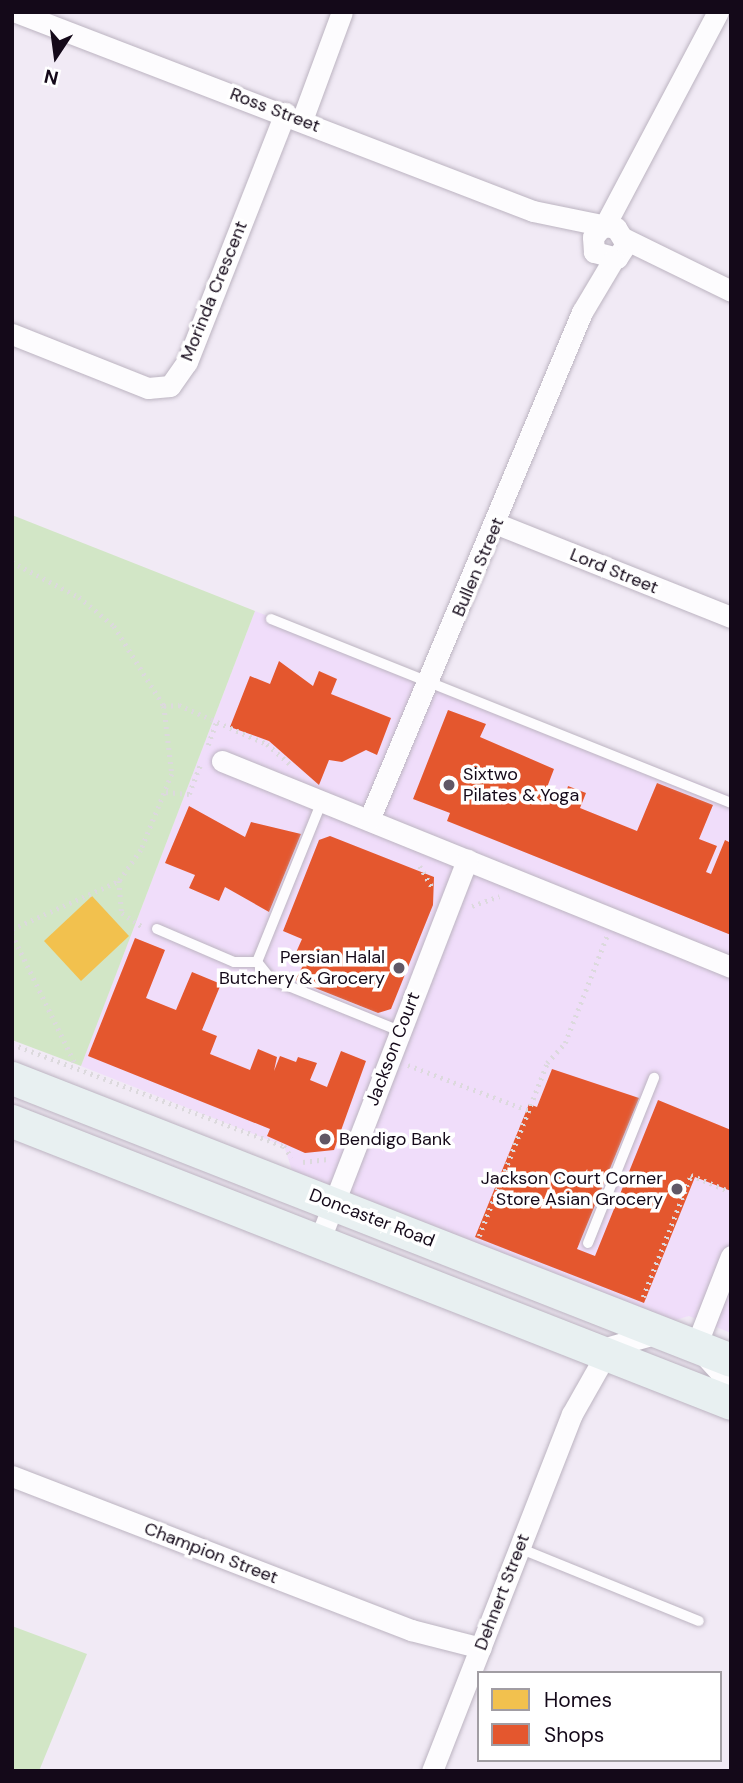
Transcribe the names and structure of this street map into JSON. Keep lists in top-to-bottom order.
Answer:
{
  "streets": {
    "main road": ["Doncaster Road"],
    "street": [
      "Ross Street",
      "Morinda Crescent",
      "Bullen Street",
      "Lord Street",
      "Jackson Court",
      "Champion Street",
      "Dehnert Street"
    ]
  },
  "crossings": [
    ["Ross Street", "Morinda Crescent"],
    ["Ross Street", "Bullen Street"],
    ["Bullen Street", "Lord Street"],
    ["Jackson Court", "Doncaster Road"],
    ["Champion Street", "Dehnert Street"]
  ],
  "places": [
    "Sixtwo Pilates & Yoga",
    "Persian Halal Butchery & Grocery",
    "Bendigo Bank",
    "Jackson Court Corner Store Asian Grocery"
  ],
  "legend": ["Homes", "Shops"],
  "north": "bottom"
}
